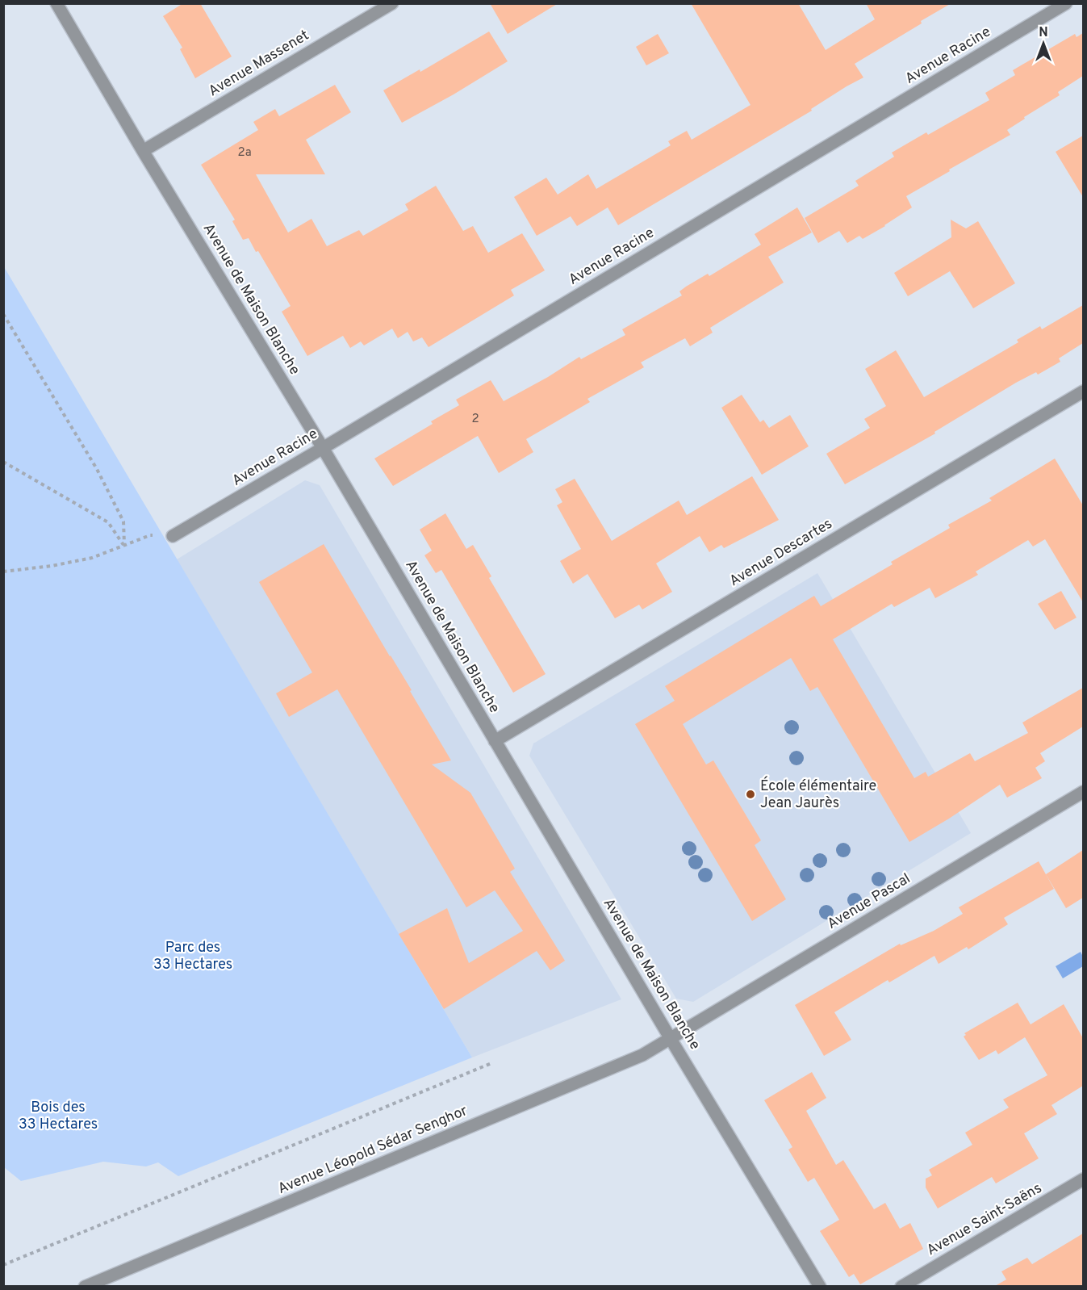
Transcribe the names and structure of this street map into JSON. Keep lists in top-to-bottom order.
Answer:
{
  "streets": {
    "street": [
      "Avenue Racine",
      "Avenue Massenet",
      "Avenue de Maison Blanche",
      "Avenue Descartes",
      "Avenue Pascal",
      "Avenue Léopold Sédar Senghor",
      "Avenue Saint-Saëns"
    ]
  },
  "crossings": [
    ["Avenue Racine", "Avenue de Maison Blanche"],
    ["Avenue Massenet", "Avenue de Maison Blanche"],
    ["Avenue de Maison Blanche", "Avenue Descartes"],
    ["Avenue de Maison Blanche", "Avenue Pascal"],
    ["Avenue de Maison Blanche", "Avenue Léopold Sédar Senghor"],
    ["Avenue Pascal", "Avenue Léopold Sédar Senghor"]
  ],
  "parks": ["Parc des 33 Hectares", "Bois des 33 Hectares"],
  "places": ["École élémentaire Jean Jaurès"],
  "house_numbers": ["2a", "2"],
  "north": "top"
}
